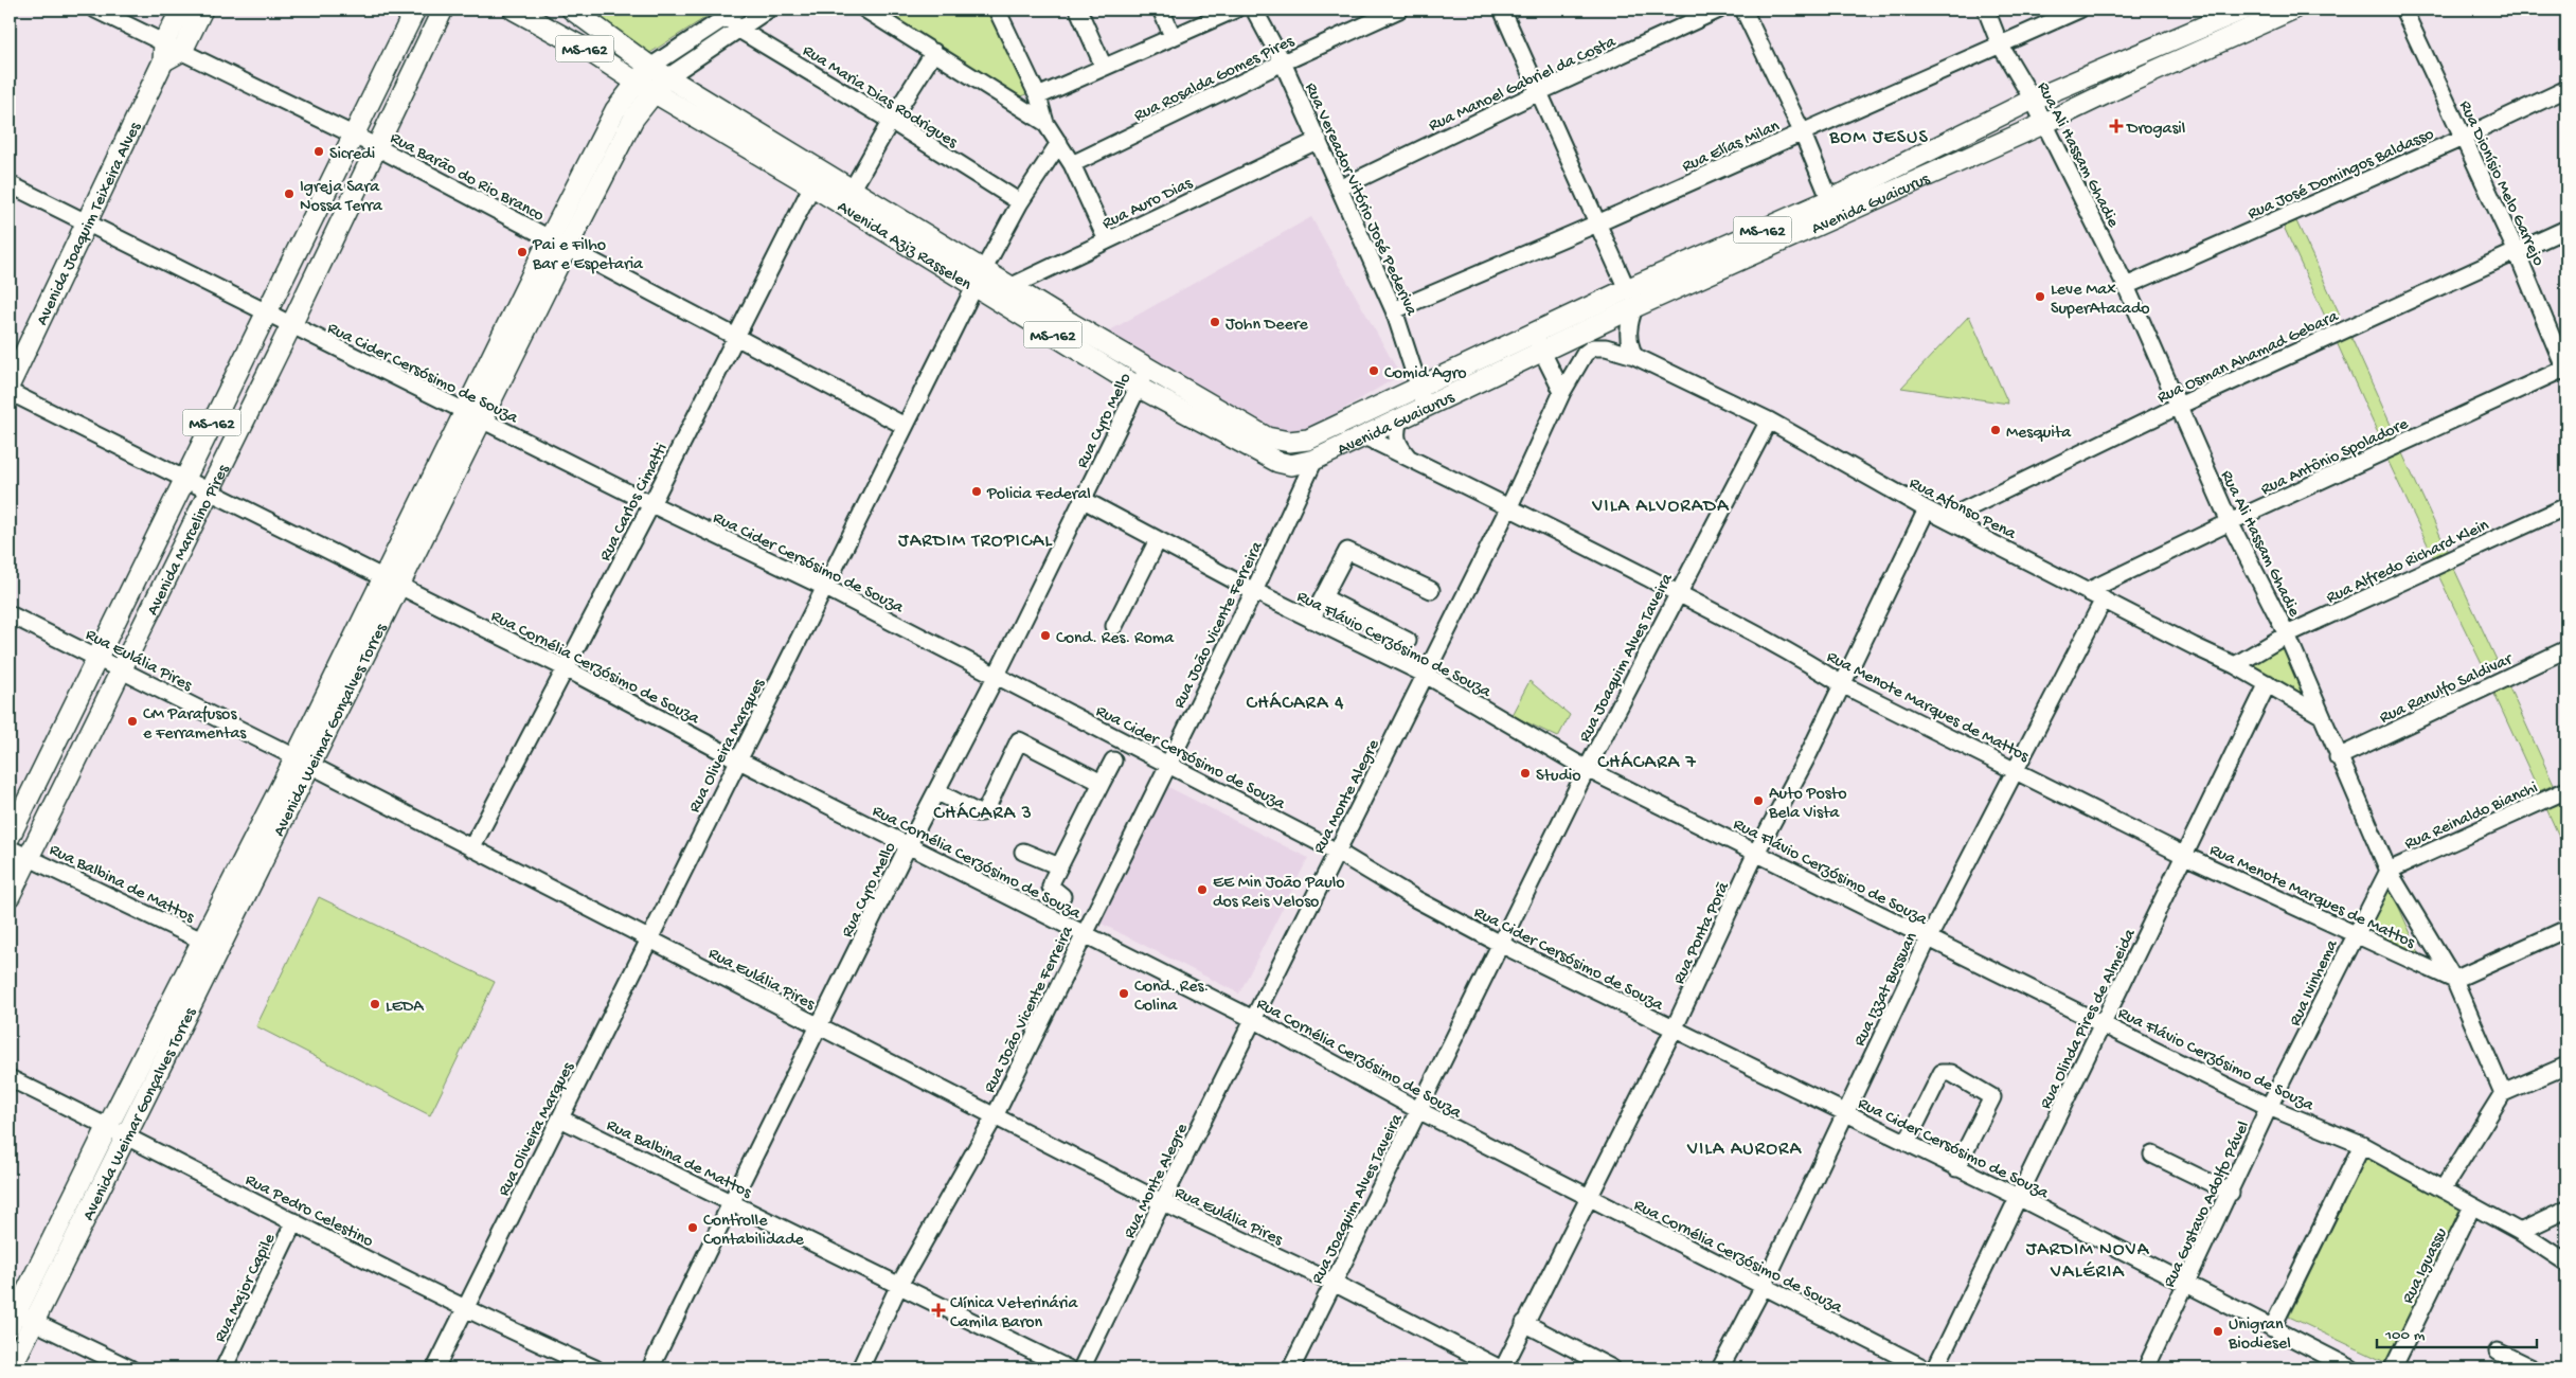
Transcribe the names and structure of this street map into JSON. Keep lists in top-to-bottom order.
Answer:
{
  "streets": {
    "main road": [
      "MS-162",
      "Avenida Guaicurus",
      "Avenida Joaquim Teixeira Alves",
      "Avenida Aziz Rasselen",
      "Avenida Marcelino Pires",
      "Avenida Weimar Gonçalves Torres"
    ],
    "street": [
      "Rua Rosalda Gomes Pires",
      "Rua Manoel Gabriel da Costa",
      "Rua Maria Dias Rodrigues",
      "Rua Elías Milan",
      "Rua Ali Hassam Ghadie",
      "Rua José Domingos Baldasso",
      "Rua Barão do Rio Branco",
      "Rua Dionísio Melo Garrejo",
      "Rua Vereador Vitório José Pederiva",
      "Rua Auro Dias",
      "Rua Osman Ahamad Gebara",
      "Rua Cider Cersósimo de Souza",
      "Rua Cyro Mello",
      "Rua Antônio Spoladore",
      "Rua Carlos Cimatti",
      "Rua Afonso Pena",
      "Rua Alfredo Richard Klein",
      "Rua João Vicente Ferreira",
      "Rua Flávio Cerzósimo de Souza",
      "Rua Joaquim Alves Taveira",
      "Rua Eulália Pires",
      "Rua Cornélia Cerzósimo de Souza",
      "Rua Ranulfo Saldivar",
      "Rua Menote Marques de Mattos",
      "Rua Oliveira Marques",
      "Rua Monte Alegre",
      "Rua Reinaldo Bianchi",
      "Rua Balbina de Mattos",
      "Rua Ponta Porã",
      "Rua Ivinhema",
      "Rua Izzat Bussuan",
      "Rua Olinda Pires de Almeida",
      "Rua Gustavo Adolfo Pável",
      "Rua Pedro Celestino",
      "Rua Iguassu",
      "Rua Major Capile"
    ]
  },
  "crossings": [
    ["Rua Rosalda Gomes Pires", "Rua Vereador Vitório José Pederiva"],
    ["Rua Manoel Gabriel da Costa", "Rua Vereador Vitório José Pederiva"],
    ["Rua Maria Dias Rodrigues", "Rua Oliveira Marques"],
    ["Rua Elías Milan", "Rua Ali Hassam Ghadie"],
    ["Rua Elías Milan", "Rua Vereador Vitório José Pederiva"],
    ["Rua Ali Hassam Ghadie", "Rua José Domingos Baldasso"],
    ["Rua Ali Hassam Ghadie", "Avenida Guaicurus"],
    ["Rua Ali Hassam Ghadie", "Rua Osman Ahamad Gebara"],
    ["Rua Ali Hassam Ghadie", "Rua Antônio Spoladore"],
    ["Rua Ali Hassam Ghadie", "Rua Afonso Pena"],
    ["Rua Ali Hassam Ghadie", "Rua Alfredo Richard Klein"],
    ["Rua Ali Hassam Ghadie", "Rua Ranulfo Saldivar"],
    ["Rua Ali Hassam Ghadie", "Rua Menote Marques de Mattos"],
    ["Rua Ali Hassam Ghadie", "Rua Reinaldo Bianchi"],
    ["Rua Ali Hassam Ghadie", "Rua Ivinhema"],
    ["Rua José Domingos Baldasso", "Rua Dionísio Melo Garrejo"],
    ["Rua Barão do Rio Branco", "Rua Carlos Cimatti"],
    ["Rua Barão do Rio Branco", "Avenida Marcelino Pires"],
    ["Rua Barão do Rio Branco", "Avenida Weimar Gonçalves Torres"],
    ["Rua Barão do Rio Branco", "Rua Oliveira Marques"],
    ["Rua Dionísio Melo Garrejo", "Rua Osman Ahamad Gebara"],
    ["Rua Dionísio Melo Garrejo", "Rua Antônio Spoladore"],
    ["Rua Vereador Vitório José Pederiva", "Rua Auro Dias"],
    ["Rua Vereador Vitório José Pederiva", "Avenida Guaicurus"],
    ["Rua Auro Dias", "Avenida Aziz Rasselen"],
    ["Rua Auro Dias", "Rua Oliveira Marques"],
    ["Avenida Guaicurus", "Avenida Aziz Rasselen"],
    ["Avenida Guaicurus", "Rua João Vicente Ferreira"],
    ["Avenida Guaicurus", "Rua Menote Marques de Mattos"],
    ["Avenida Joaquim Teixeira Alves", "Rua Cider Cersósimo de Souza"],
    ["Avenida Aziz Rasselen", "Rua Cyro Mello"],
    ["Avenida Aziz Rasselen", "Rua Carlos Cimatti"],
    ["Avenida Aziz Rasselen", "Rua João Vicente Ferreira"],
    ["Avenida Aziz Rasselen", "Avenida Weimar Gonçalves Torres"],
    ["Avenida Aziz Rasselen", "Rua Oliveira Marques"],
    ["Rua Osman Ahamad Gebara", "Rua Afonso Pena"],
    ["Rua Cider Cersósimo de Souza", "Rua Cyro Mello"],
    ["Rua Cider Cersósimo de Souza", "Rua Carlos Cimatti"],
    ["Rua Cider Cersósimo de Souza", "Avenida Marcelino Pires"],
    ["Rua Cider Cersósimo de Souza", "Rua João Vicente Ferreira"],
    ["Rua Cider Cersósimo de Souza", "Rua Joaquim Alves Taveira"],
    ["Rua Cider Cersósimo de Souza", "Avenida Weimar Gonçalves Torres"],
    ["Rua Cider Cersósimo de Souza", "Rua Oliveira Marques"],
    ["Rua Cider Cersósimo de Souza", "Rua Monte Alegre"],
    ["Rua Cider Cersósimo de Souza", "Rua Ponta Porã"],
    ["Rua Cider Cersósimo de Souza", "Rua Izzat Bussuan"],
    ["Rua Cider Cersósimo de Souza", "Rua Olinda Pires de Almeida"],
    ["Rua Cider Cersósimo de Souza", "Rua Gustavo Adolfo Pável"],
    ["Rua Cyro Mello", "Rua Flávio Cerzósimo de Souza"],
    ["Rua Cyro Mello", "Rua Eulália Pires"],
    ["Rua Cyro Mello", "Rua Cornélia Cerzósimo de Souza"],
    ["Rua Cyro Mello", "Rua Balbina de Mattos"],
    ["Rua Antônio Spoladore", "Rua Afonso Pena"],
    ["Rua Carlos Cimatti", "Rua Eulália Pires"],
    ["Rua Carlos Cimatti", "Rua Cornélia Cerzósimo de Souza"],
    ["Rua Afonso Pena", "Rua Alfredo Richard Klein"],
    ["Rua Afonso Pena", "Rua Joaquim Alves Taveira"],
    ["Rua Afonso Pena", "Rua Monte Alegre"],
    ["Rua Afonso Pena", "Rua Ponta Porã"],
    ["Rua Afonso Pena", "Rua Izzat Bussuan"],
    ["Rua Afonso Pena", "Rua Olinda Pires de Almeida"],
    ["Avenida Marcelino Pires", "Rua Eulália Pires"],
    ["Avenida Marcelino Pires", "Rua Cornélia Cerzósimo de Souza"],
    ["Avenida Marcelino Pires", "Rua Balbina de Mattos"],
    ["Rua João Vicente Ferreira", "Rua Flávio Cerzósimo de Souza"],
    ["Rua João Vicente Ferreira", "Rua Eulália Pires"],
    ["Rua João Vicente Ferreira", "Rua Cornélia Cerzósimo de Souza"],
    ["Rua João Vicente Ferreira", "Rua Balbina de Mattos"],
    ["Rua Flávio Cerzósimo de Souza", "Rua Joaquim Alves Taveira"],
    ["Rua Flávio Cerzósimo de Souza", "Rua Monte Alegre"],
    ["Rua Flávio Cerzósimo de Souza", "Rua Ponta Porã"],
    ["Rua Flávio Cerzósimo de Souza", "Rua Izzat Bussuan"],
    ["Rua Flávio Cerzósimo de Souza", "Rua Olinda Pires de Almeida"],
    ["Rua Flávio Cerzósimo de Souza", "Rua Gustavo Adolfo Pável"],
    ["Rua Flávio Cerzósimo de Souza", "Rua Iguassu"],
    ["Rua Joaquim Alves Taveira", "Rua Eulália Pires"],
    ["Rua Joaquim Alves Taveira", "Rua Cornélia Cerzósimo de Souza"],
    ["Rua Joaquim Alves Taveira", "Rua Menote Marques de Mattos"],
    ["Rua Eulália Pires", "Avenida Weimar Gonçalves Torres"],
    ["Rua Eulália Pires", "Rua Oliveira Marques"],
    ["Rua Eulália Pires", "Rua Monte Alegre"],
    ["Rua Eulália Pires", "Rua Ponta Porã"],
    ["Rua Cornélia Cerzósimo de Souza", "Avenida Weimar Gonçalves Torres"],
    ["Rua Cornélia Cerzósimo de Souza", "Rua Oliveira Marques"],
    ["Rua Cornélia Cerzósimo de Souza", "Rua Monte Alegre"],
    ["Rua Cornélia Cerzósimo de Souza", "Rua Ponta Porã"],
    ["Rua Cornélia Cerzósimo de Souza", "Rua Izzat Bussuan"],
    ["Rua Menote Marques de Mattos", "Rua Monte Alegre"],
    ["Rua Menote Marques de Mattos", "Rua Ponta Porã"],
    ["Rua Menote Marques de Mattos", "Rua Ivinhema"],
    ["Rua Menote Marques de Mattos", "Rua Izzat Bussuan"],
    ["Rua Menote Marques de Mattos", "Rua Olinda Pires de Almeida"],
    ["Avenida Weimar Gonçalves Torres", "Rua Balbina de Mattos"],
    ["Avenida Weimar Gonçalves Torres", "Rua Pedro Celestino"],
    ["Rua Oliveira Marques", "Rua Balbina de Mattos"],
    ["Rua Oliveira Marques", "Rua Pedro Celestino"],
    ["Rua Reinaldo Bianchi", "Rua Ivinhema"],
    ["Rua Ivinhema", "Rua Gustavo Adolfo Pável"],
    ["Rua Pedro Celestino", "Rua Major Capile"]
  ],
  "districts": [
    "BOM JESUS",
    "VILA ALVORADA",
    "JARDIM TROPICAL",
    "CHÁCARA 4",
    "CHÁCARA 7",
    "CHÁCARA 3",
    "VILA AURORA",
    "JARDIM NOVA VALÉRIA"
  ],
  "places": {
    "health": ["Drogasil", "Clínica Veterinária Camila Baron"],
    "other": [
      "Sicredi",
      "Igreja Sara Nossa Terra",
      "Pai e Filho Bar e Espetaria",
      "Leve Max SuperAtacado",
      "John Deere",
      "Comid Agro",
      "Mesquita",
      "Policia Federal",
      "Cond. Res. Roma",
      "CM Parafusos e Ferramentas",
      "Studio",
      "Auto Posto Bela Vista",
      "EE Min João Paulo dos Reis Veloso",
      "Cond. Res. Colina",
      "LEDA",
      "Controlle Contabilidade",
      "Unigran Biodiesel"
    ]
  },
  "scale_bar": "100 m"
}
